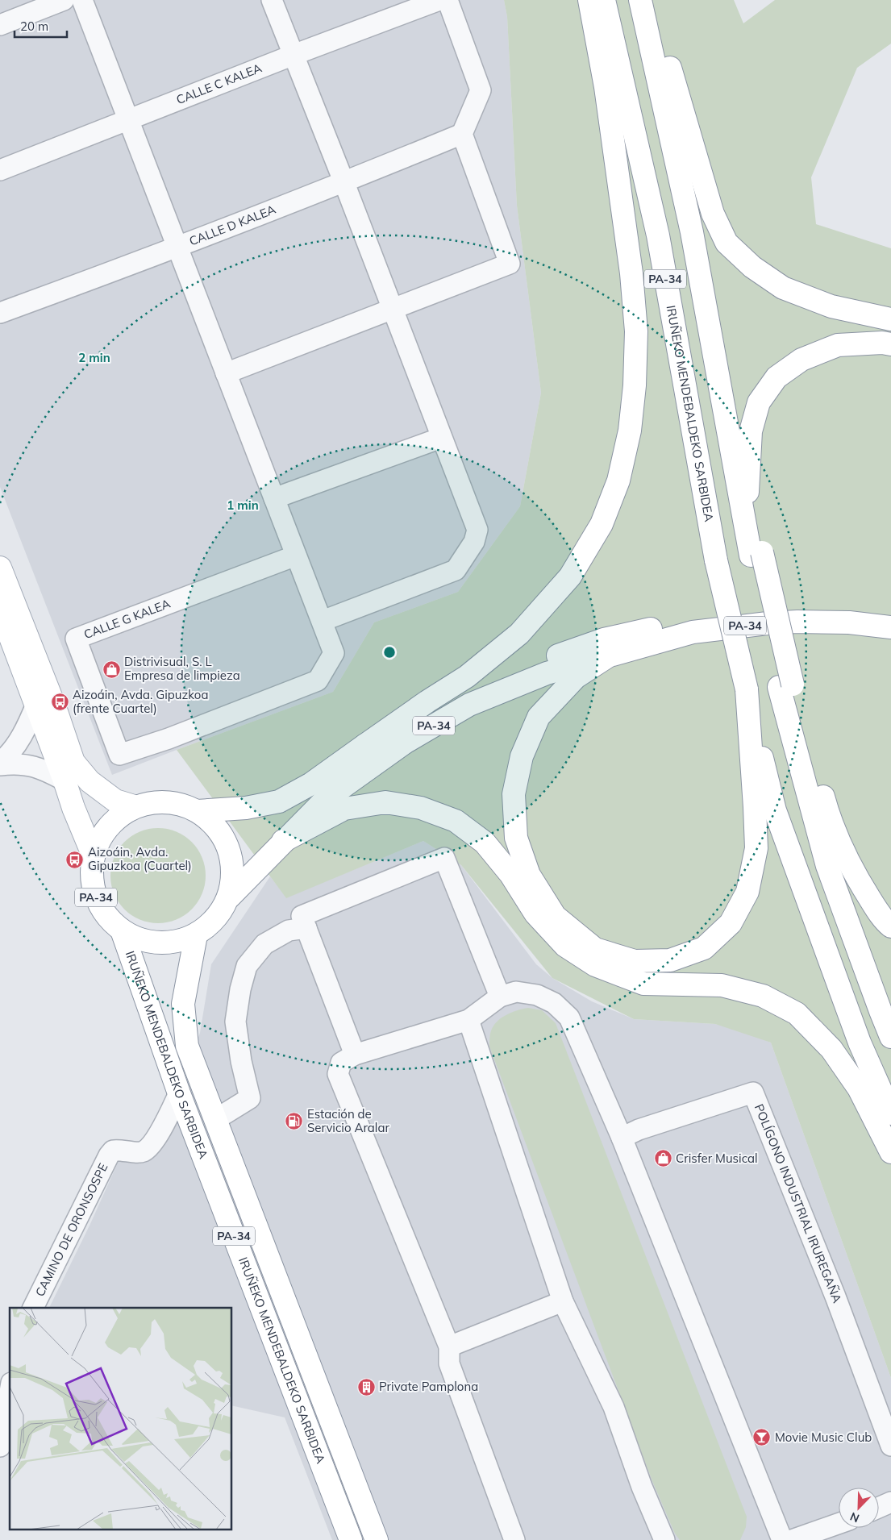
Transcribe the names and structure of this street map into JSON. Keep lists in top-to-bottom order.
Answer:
{
  "streets": {
    "main road": ["PA-34", "IRUÑEKO MENDEBALDEKO SARBIDEA"],
    "street": [
      "CALLE C KALEA",
      "CALLE D KALEA",
      "CALLE G KALEA",
      "POLÍGONO INDUSTRIAL IRUREGAÑA",
      "CAMINO DE ORONSOSPE"
    ]
  },
  "crossings": [
    ["PA-34", "IRUÑEKO MENDEBALDEKO SARBIDEA"],
    ["IRUÑEKO MENDEBALDEKO SARBIDEA", "CAMINO DE ORONSOSPE"]
  ],
  "places": {
    "shop": ["Distrivisual, S. L Empresa de limpieza", "Crisfer Musical"],
    "bus stop": ["Aizoáin, Avda. Gipuzkoa (frente Cuartel)", "Aizoáin, Avda. Gipuzkoa (Cuartel)"],
    "fuel station": ["Estación de Servicio Aralar"],
    "building": ["Private Pamplona"],
    "bar": ["Movie Music Club"]
  },
  "scale_bar": "20 m",
  "north": "bottom left",
  "rings": ["2 min", "1 min"]
}
